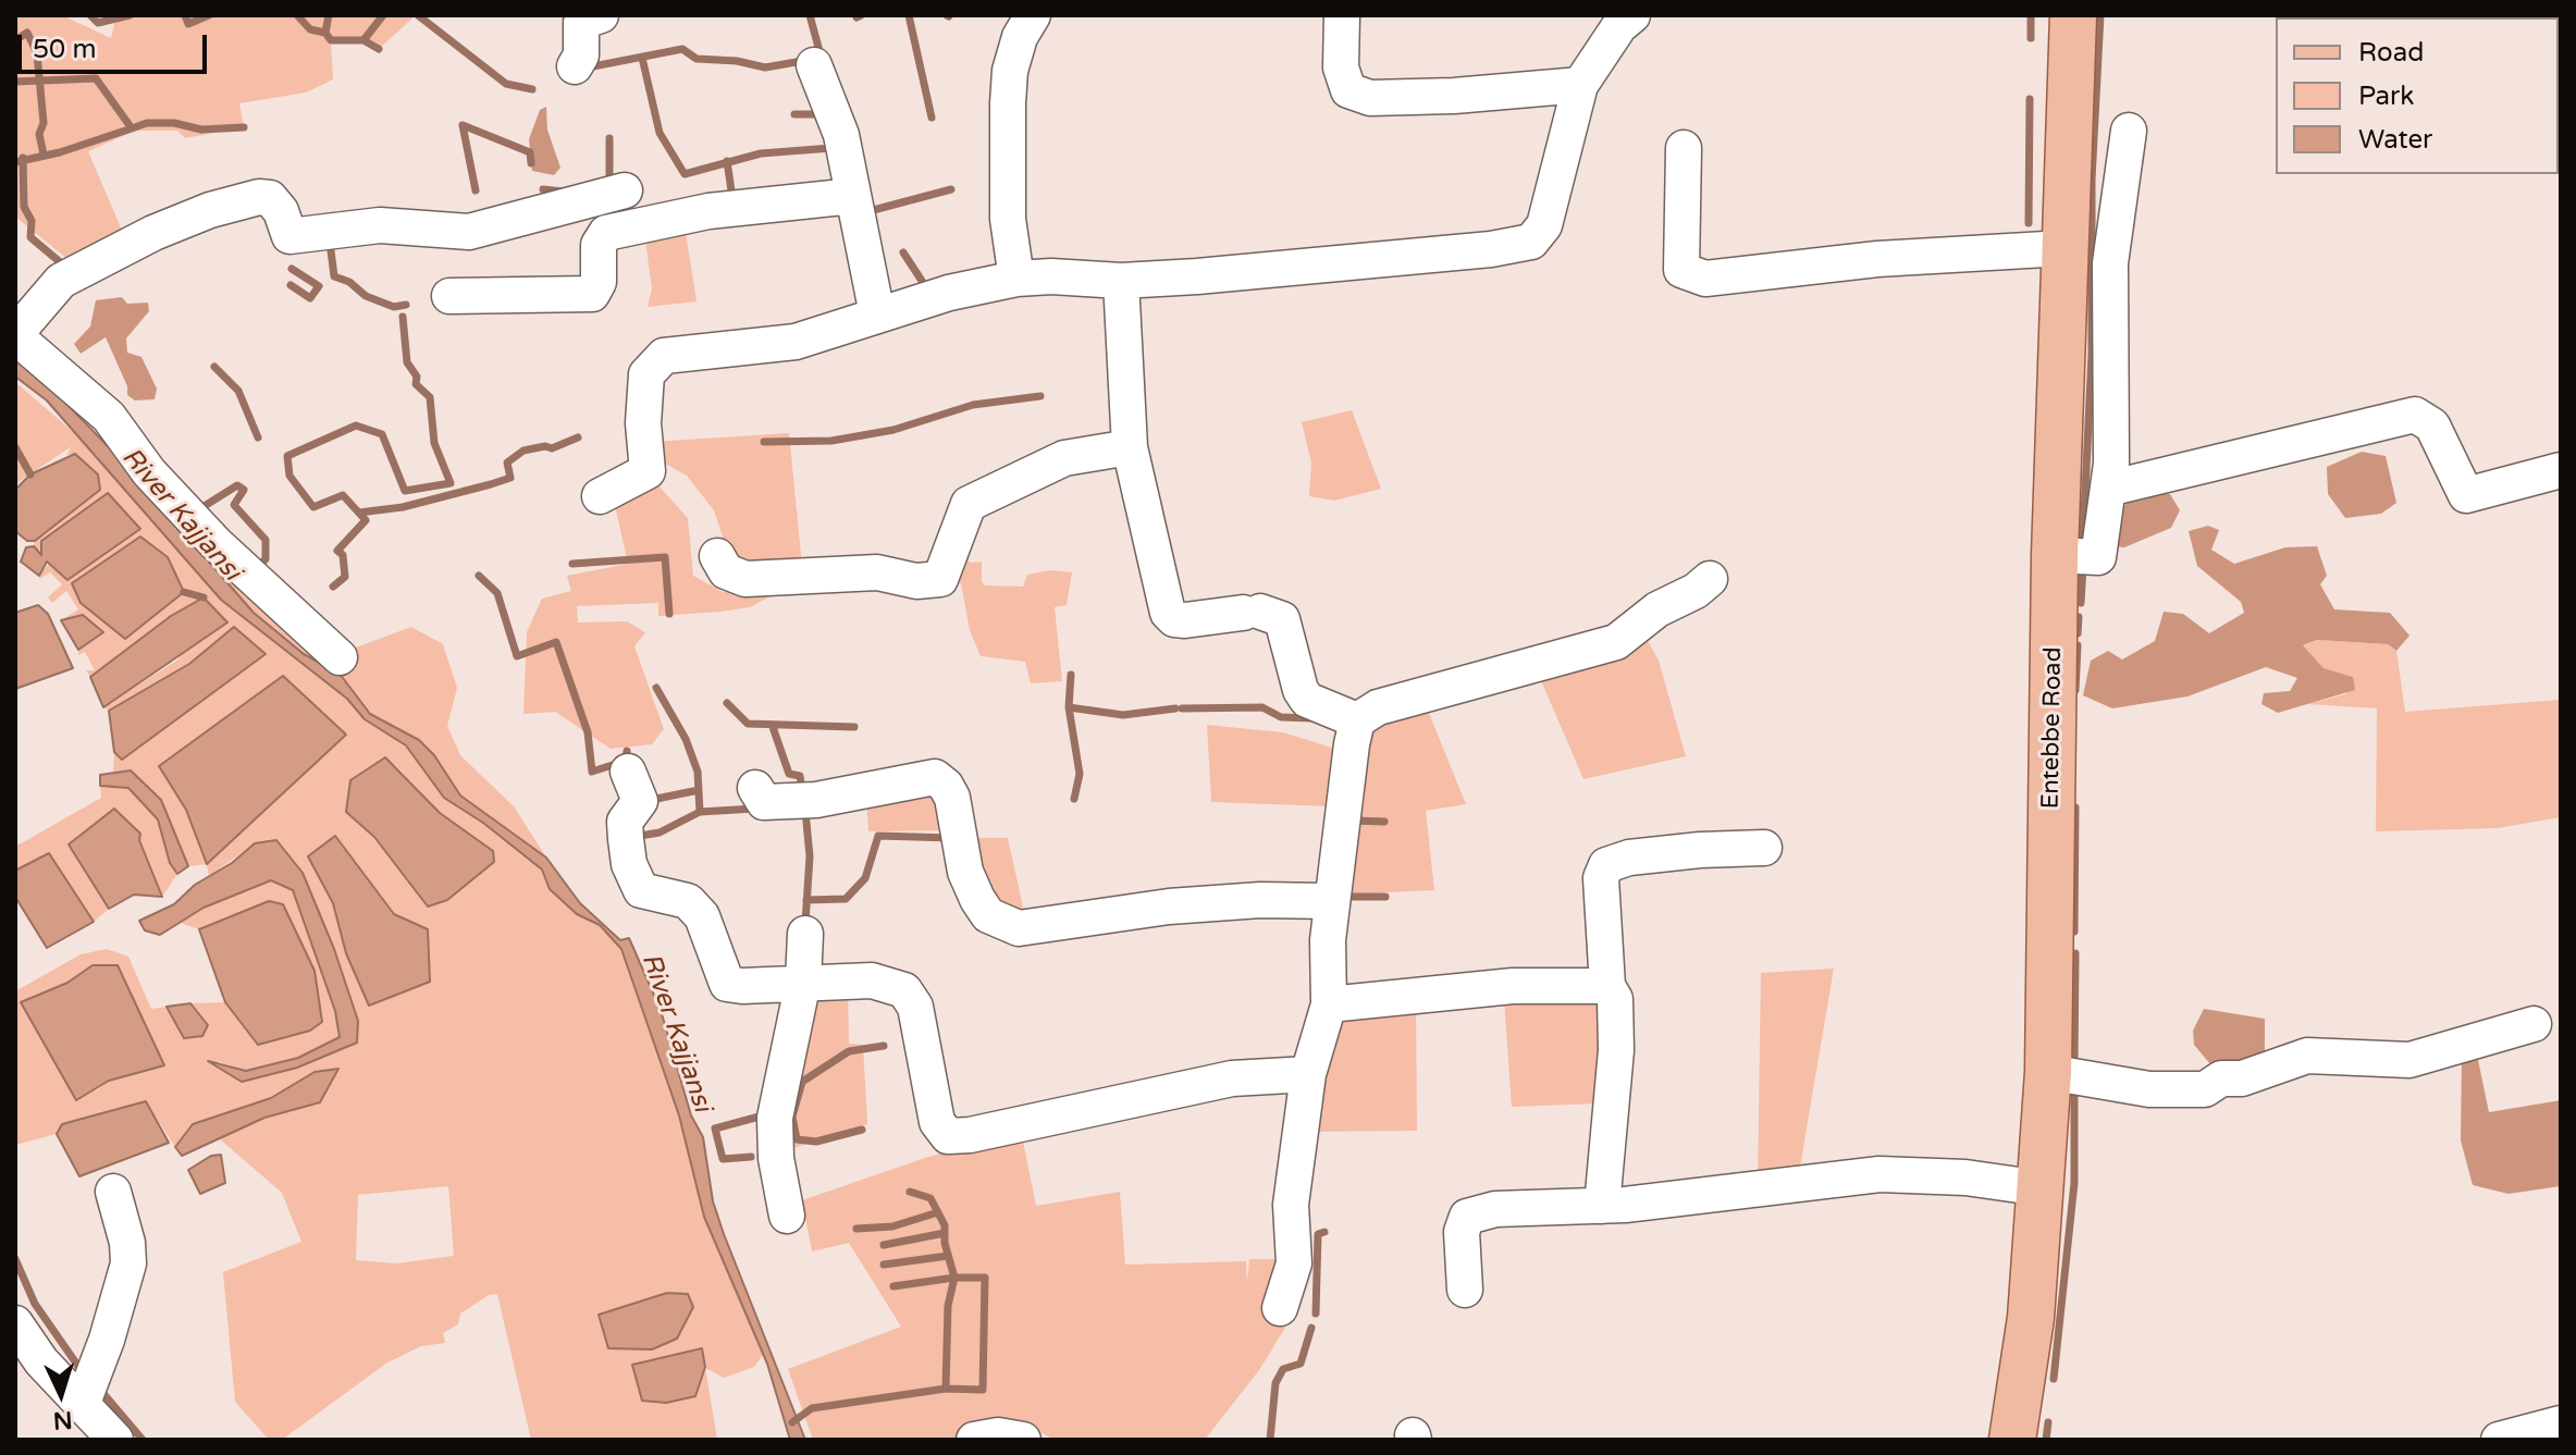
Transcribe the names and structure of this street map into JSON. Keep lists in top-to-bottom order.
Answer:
{
  "streets": {
    "main road": ["Entebbe Road"]
  },
  "water": ["River Kajjansi"],
  "legend": ["Road", "Park", "Water"],
  "scale_bar": "50 m",
  "north": "bottom"
}
